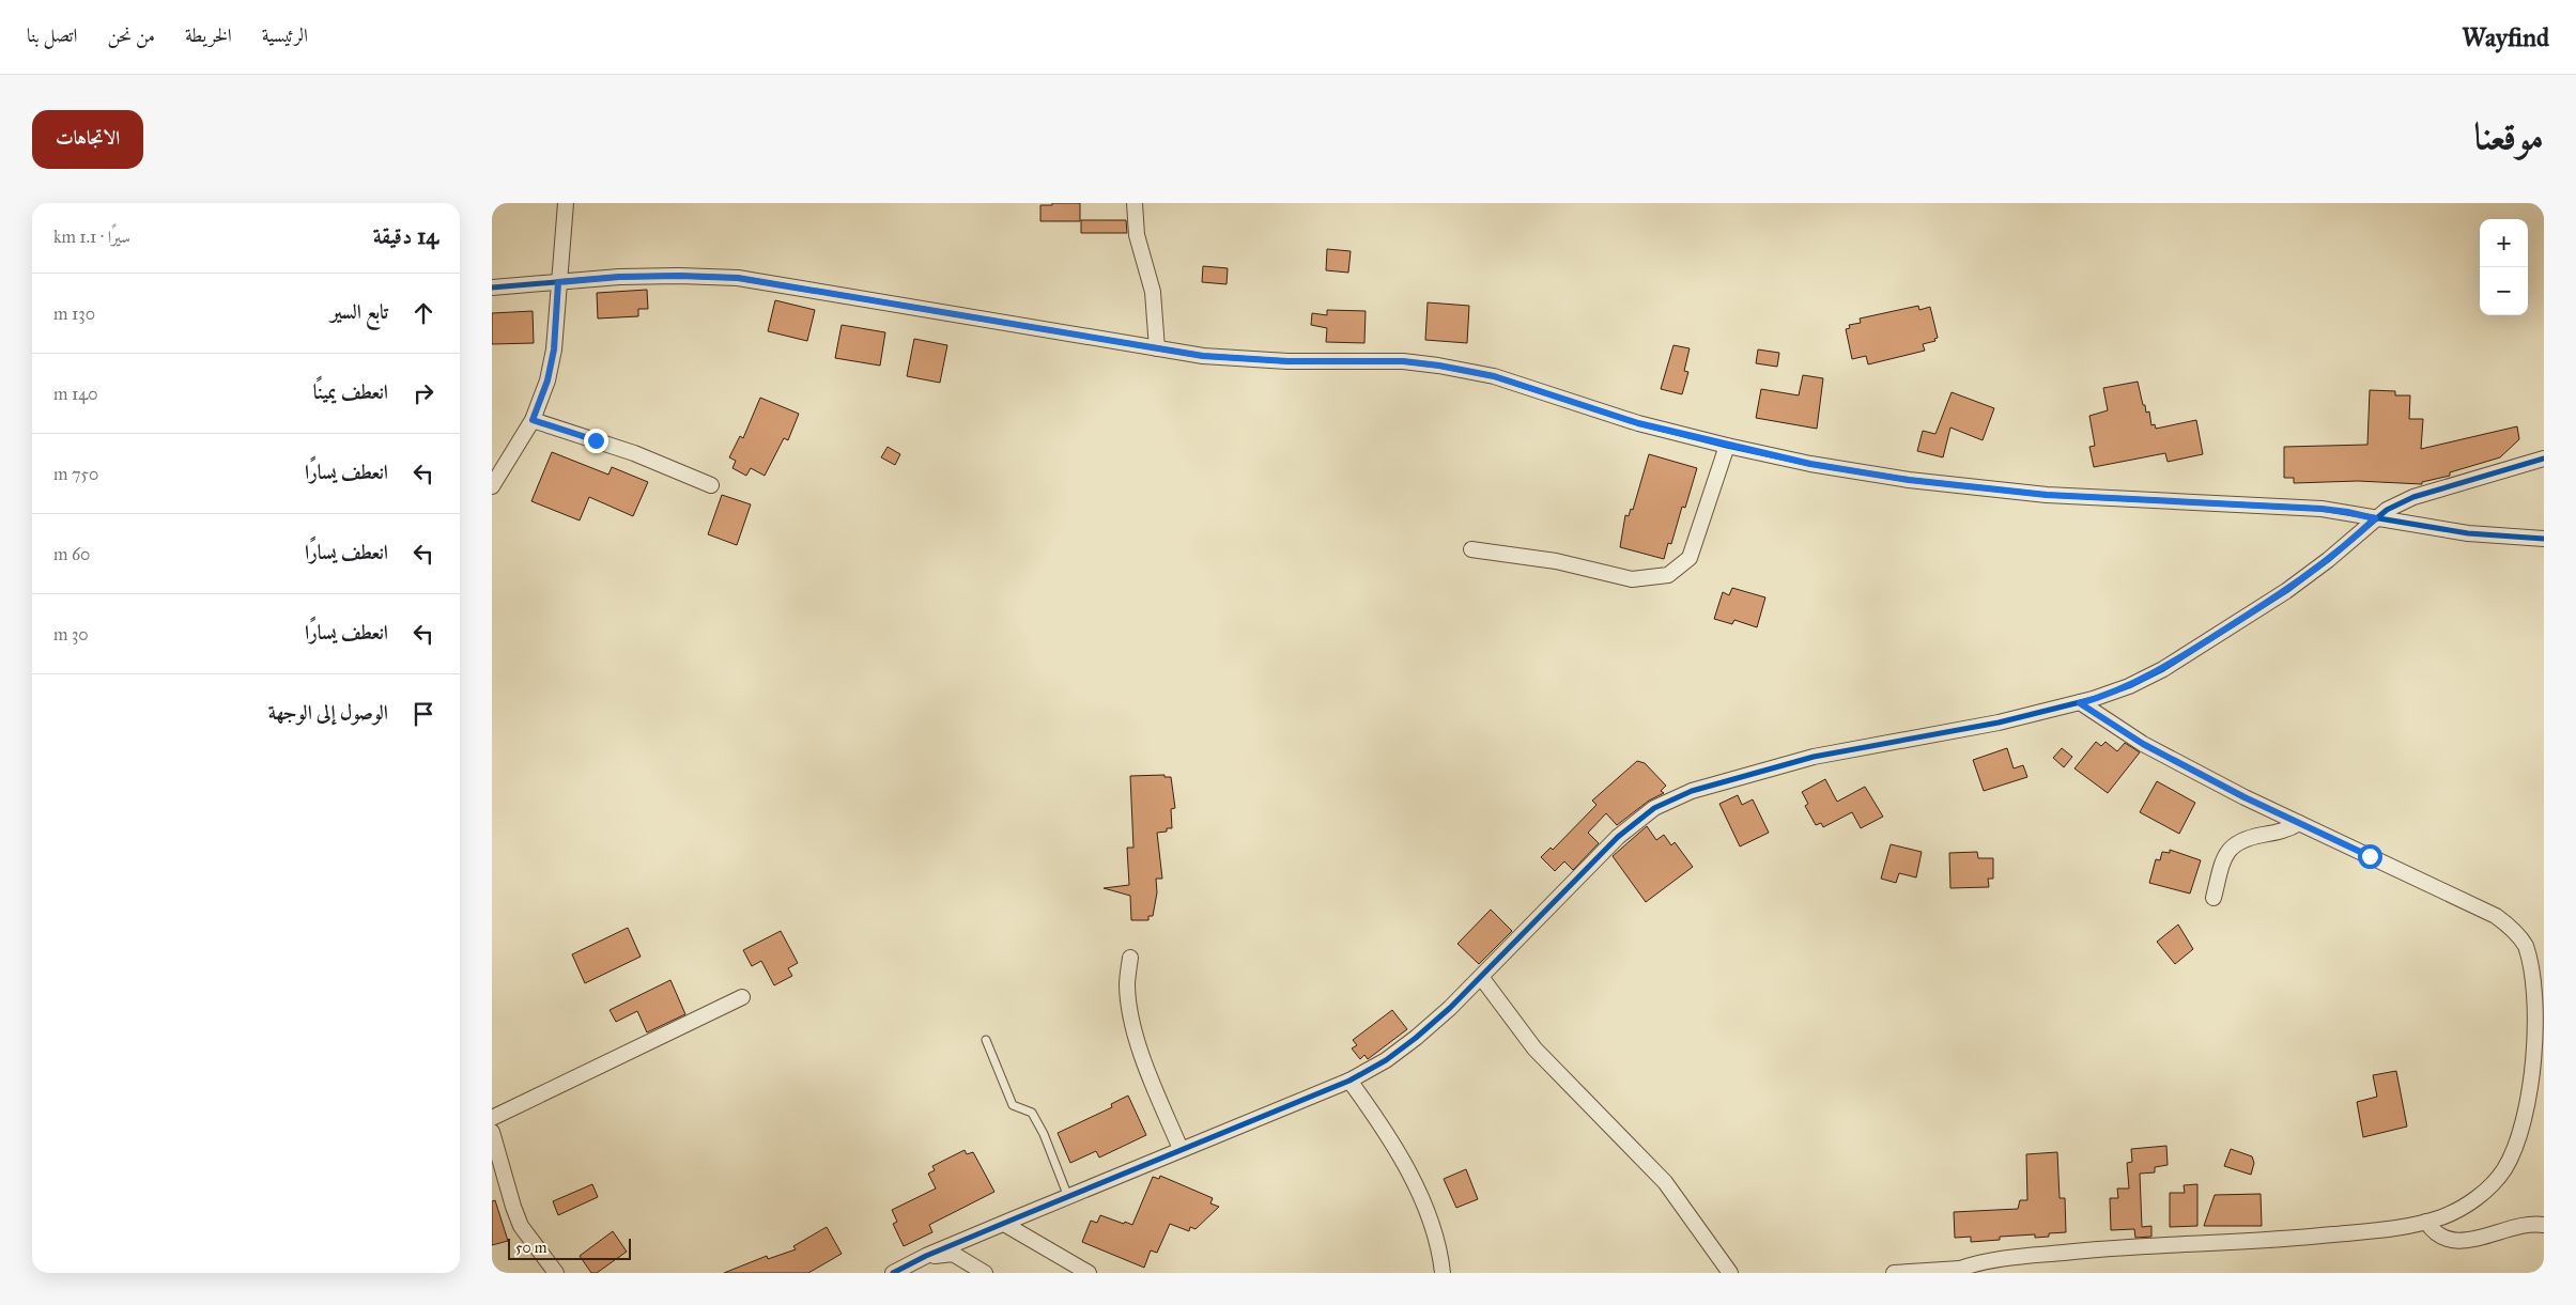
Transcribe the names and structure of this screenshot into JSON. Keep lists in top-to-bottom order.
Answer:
{
  "scale_bar": "50 m",
  "page": {
    "header": "Wayfind",
    "nav": [
      "الرئيسية",
      "الخريطة",
      "من نحن",
      "اتصل بنا"
    ],
    "title": "موقعنا",
    "buttons": "الاتجاهات",
    "heading": ["14 دقيقة", "سيرًا · 1.1 km"],
    "map_buttons": ["+", "−"],
    "list": [
      ["تابع السير", "130 m"],
      ["انعطف يمينًا", "140 m"],
      ["انعطف يسارًا", "750 m"],
      ["انعطف يسارًا", "60 m"],
      ["انعطف يسارًا", "30 m"],
      "الوصول إلى الوجهة"
    ],
    "scale": "50 m"
  }
}
